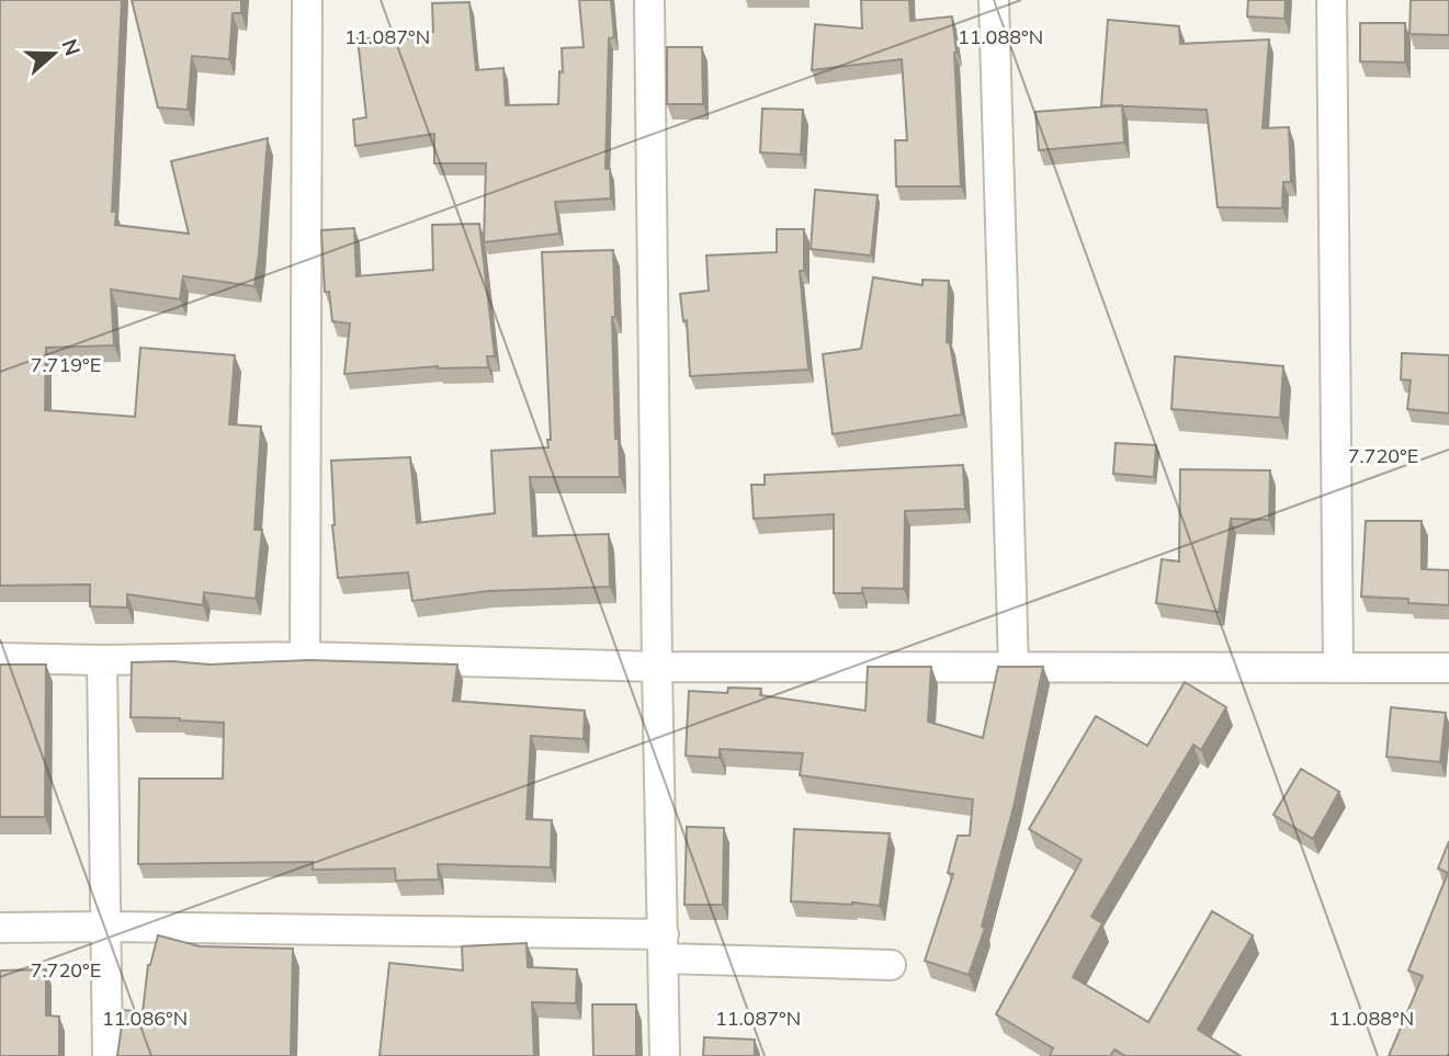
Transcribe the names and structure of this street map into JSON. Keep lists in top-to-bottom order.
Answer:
{
  "north": "right",
  "coordinates": [
    "11.088°N",
    "11.087°N",
    "7.719°E",
    "7.720°E",
    "11.086°N"
  ]
}
